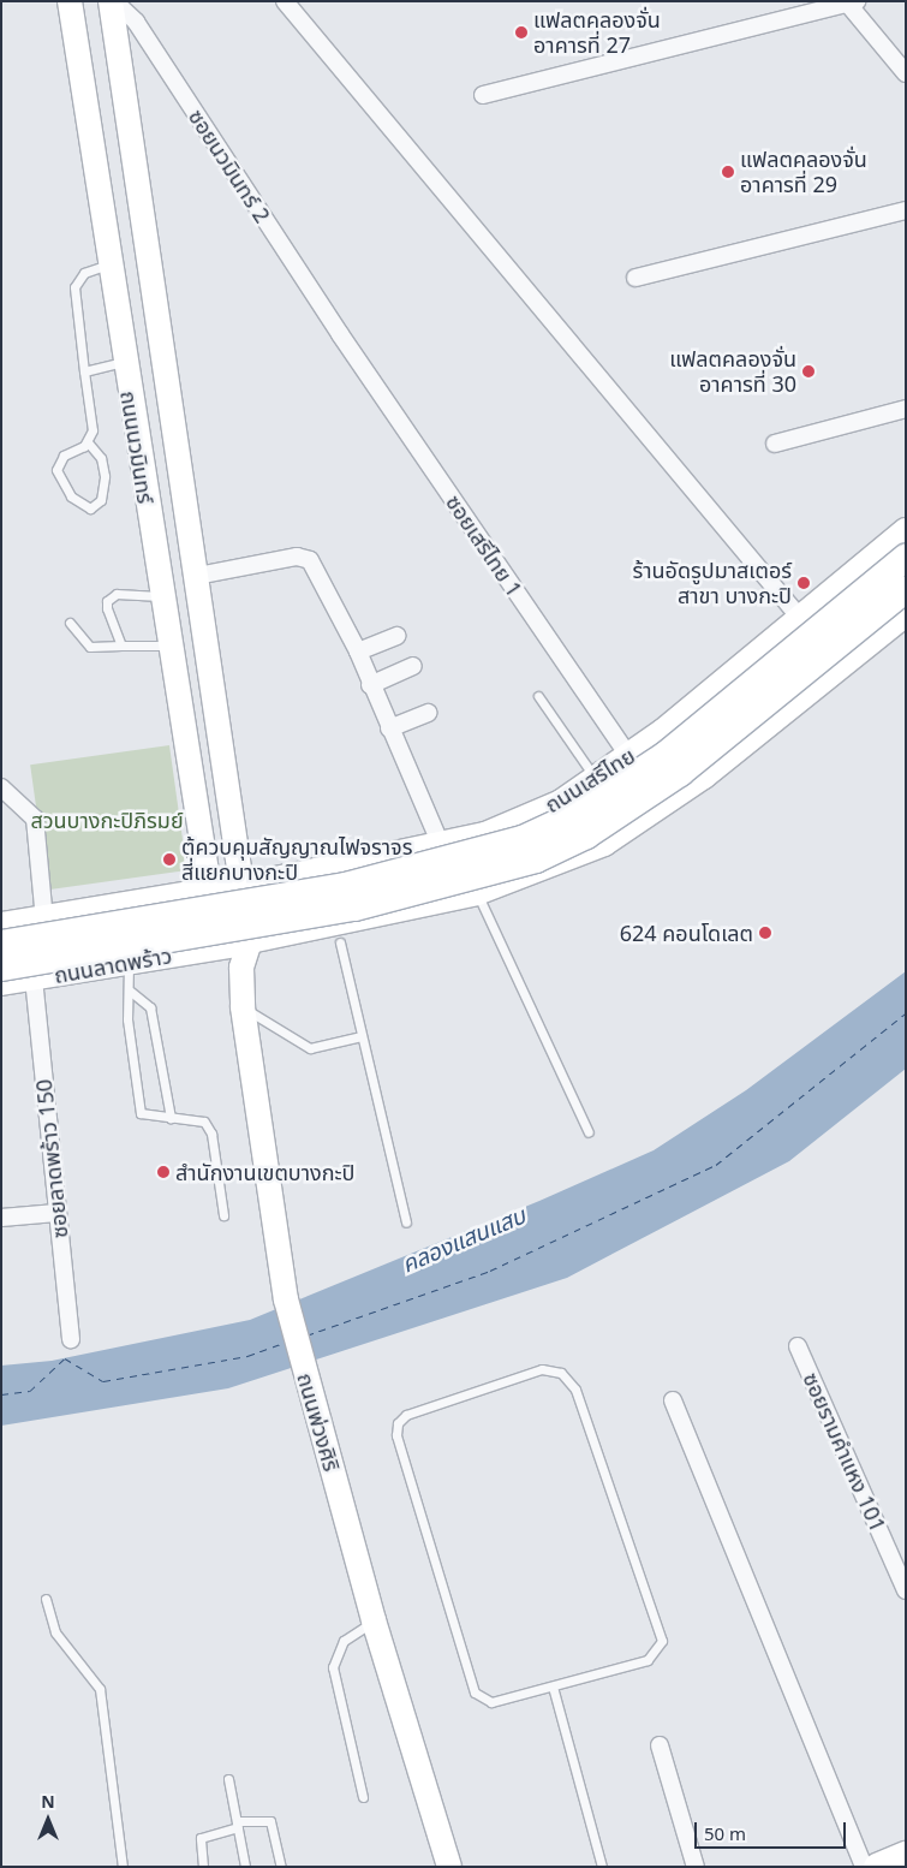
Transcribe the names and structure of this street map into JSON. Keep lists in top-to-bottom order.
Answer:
{
  "streets": {
    "main road": [
      "ถนนนวมินทร์",
      "ถนนเสรีไทย",
      "ถนนลาดพร้าว",
      "ถนนพ่วงศิริ"
    ],
    "street": [
      "ซอยนวมินทร์ 2",
      "ซอยเสรีไทย 1",
      "ซอยลาดพร้าว 150",
      "ซอยรามคำแหง 101"
    ]
  },
  "crossings": [
    ["ซอยนวมินทร์ 2", "ถนนนวมินทร์"],
    ["ซอยนวมินทร์ 2", "ซอยเสรีไทย 1"],
    ["ถนนนวมินทร์", "ถนนเสรีไทย"],
    ["ถนนนวมินทร์", "ถนนพ่วงศิริ"],
    ["ซอยเสรีไทย 1", "ถนนเสรีไทย"],
    ["ถนนเสรีไทย", "ถนนพ่วงศิริ"],
    ["ถนนลาดพร้าว", "ซอยลาดพร้าว 150"]
  ],
  "water": ["คลองแสนแสบ"],
  "parks": ["สวนบางกะปิภิรมย์"],
  "places": [
    "แฟลตคลองจั่น อาคารที่ 27",
    "แฟลตคลองจั่น อาคารที่ 29",
    "แฟลตคลองจั่น อาคารที่ 30",
    "ร้านอัดรูปมาสเตอร์ สาขา บางกะปิ",
    "ตู้ควบคุมสัญญาณไฟจราจร สี่แยกบางกะปิ",
    "624 คอนโดเลต",
    "สำนักงานเขตบางกะปิ"
  ],
  "scale_bar": "50 m",
  "north": "top"
}
